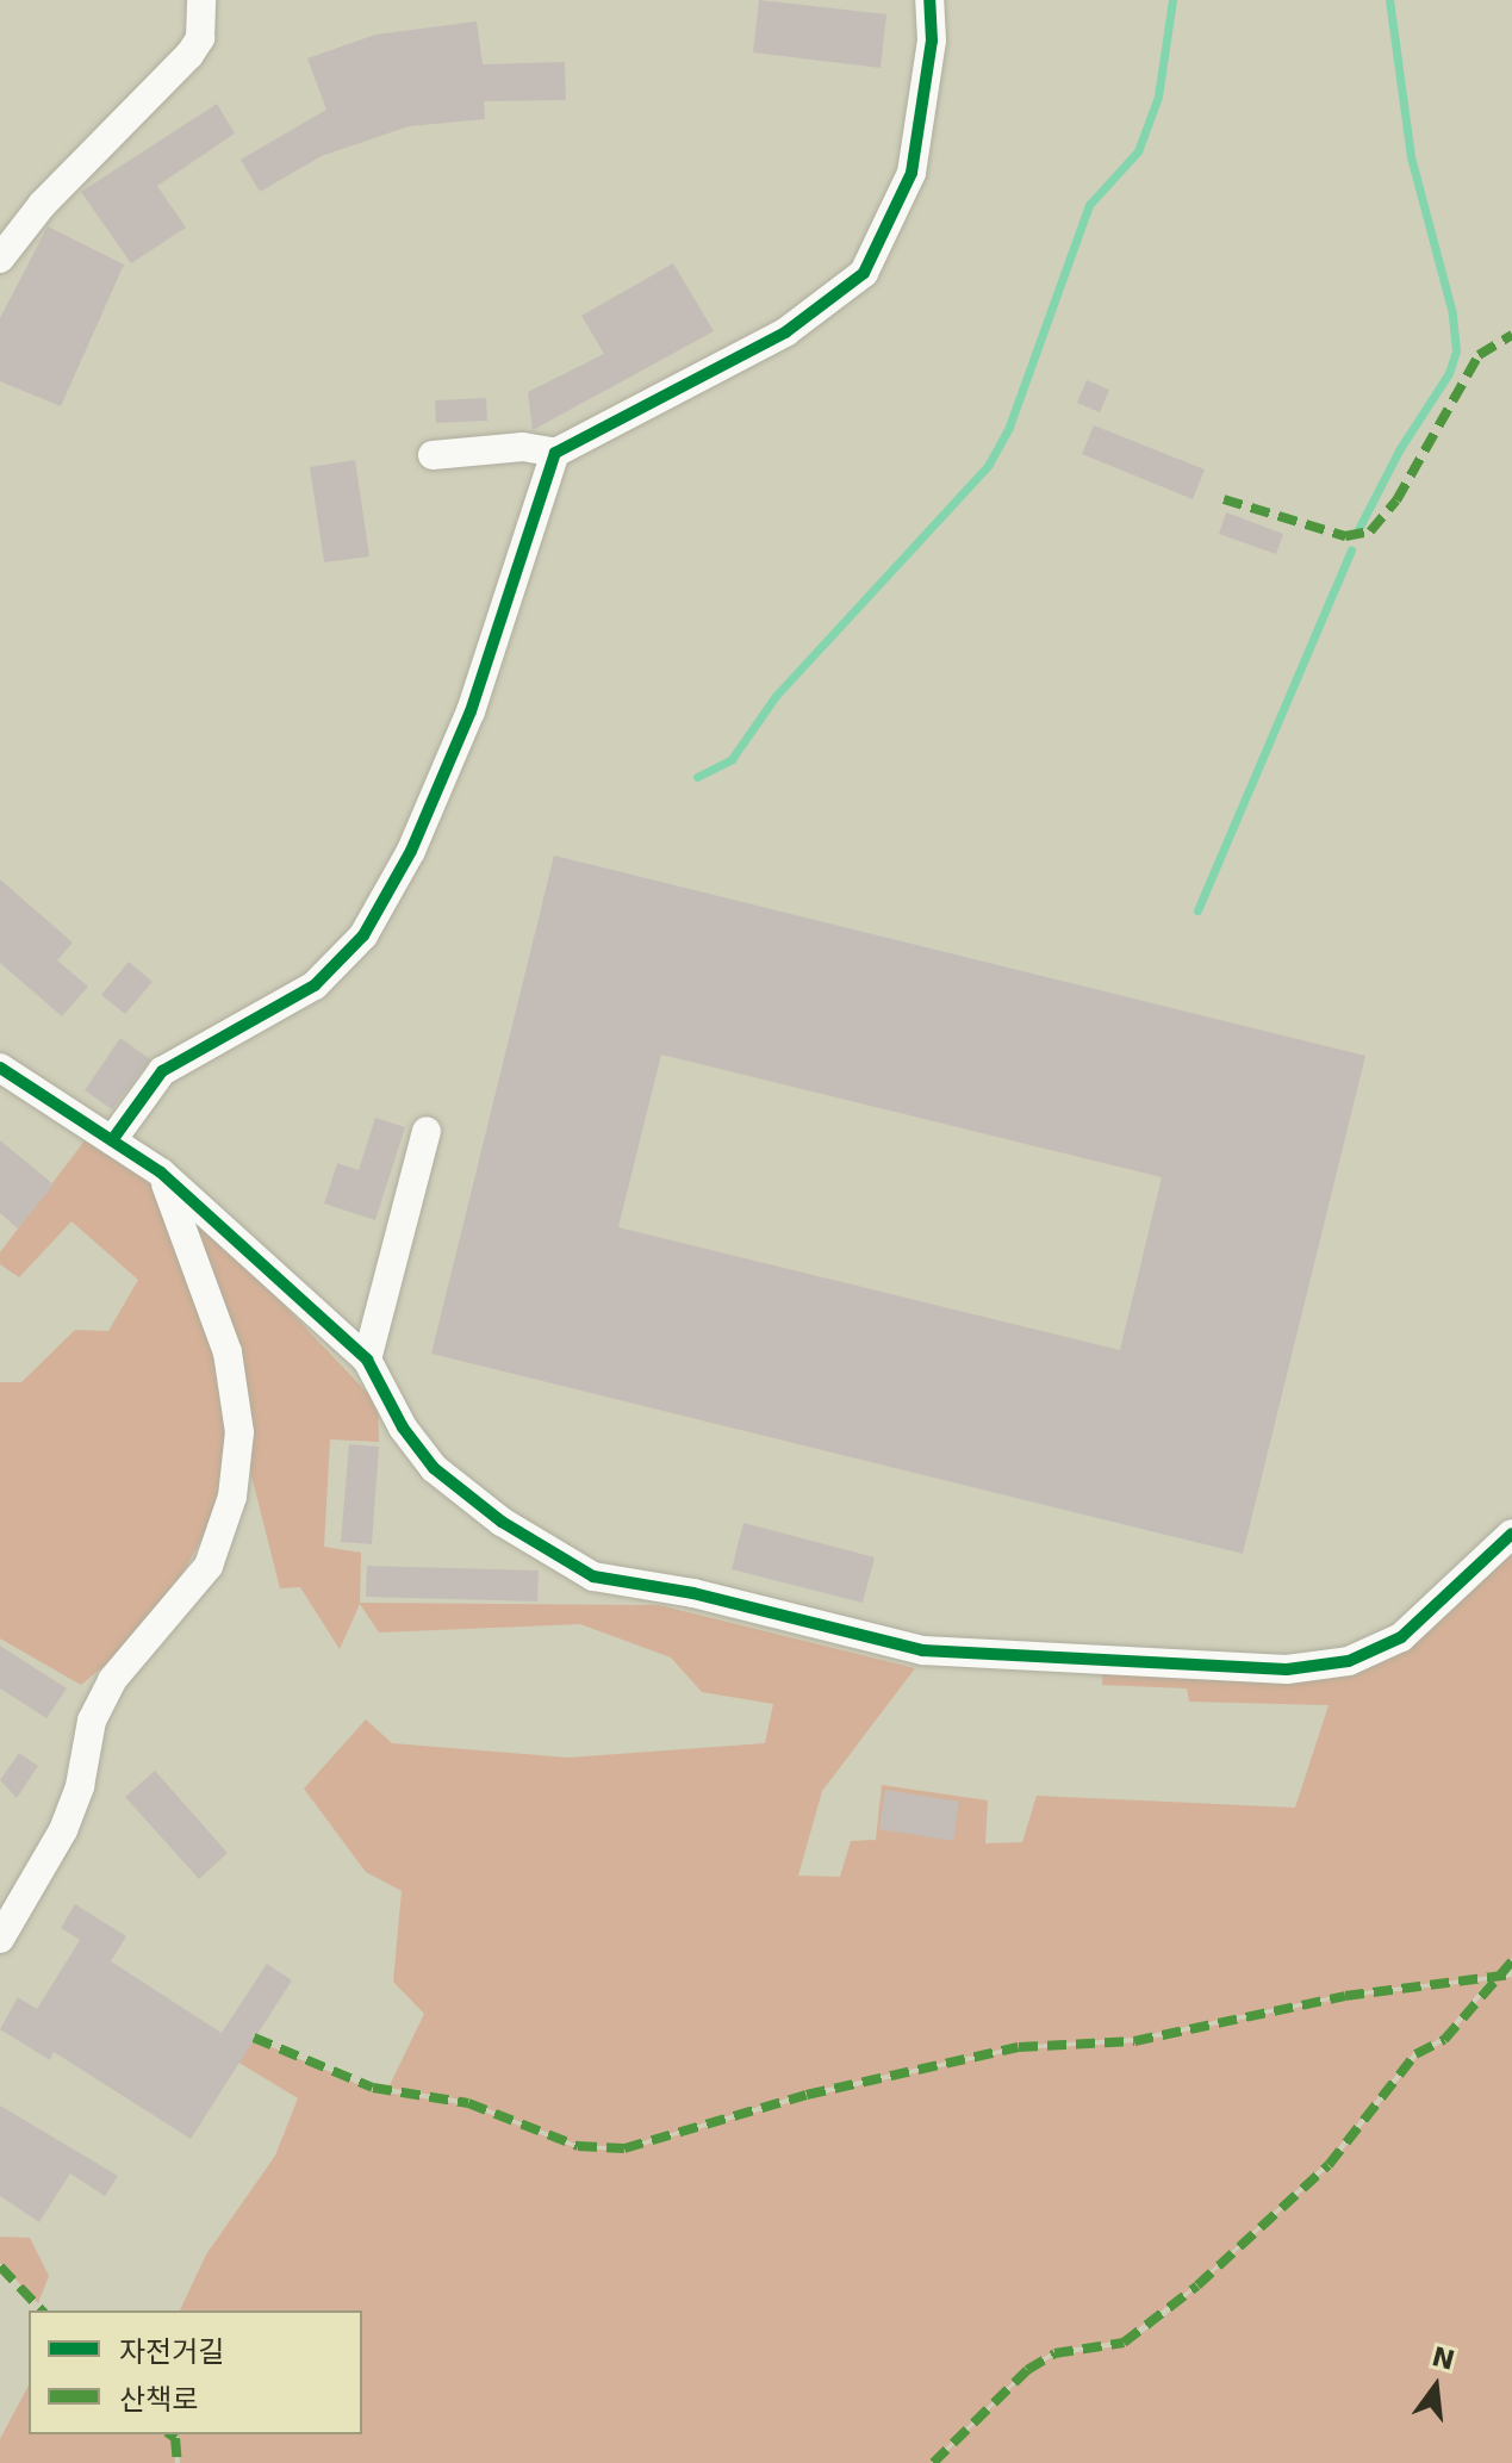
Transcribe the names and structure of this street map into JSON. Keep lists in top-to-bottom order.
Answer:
{
  "legend": ["자전거길", "산책로"],
  "north": "top"
}
